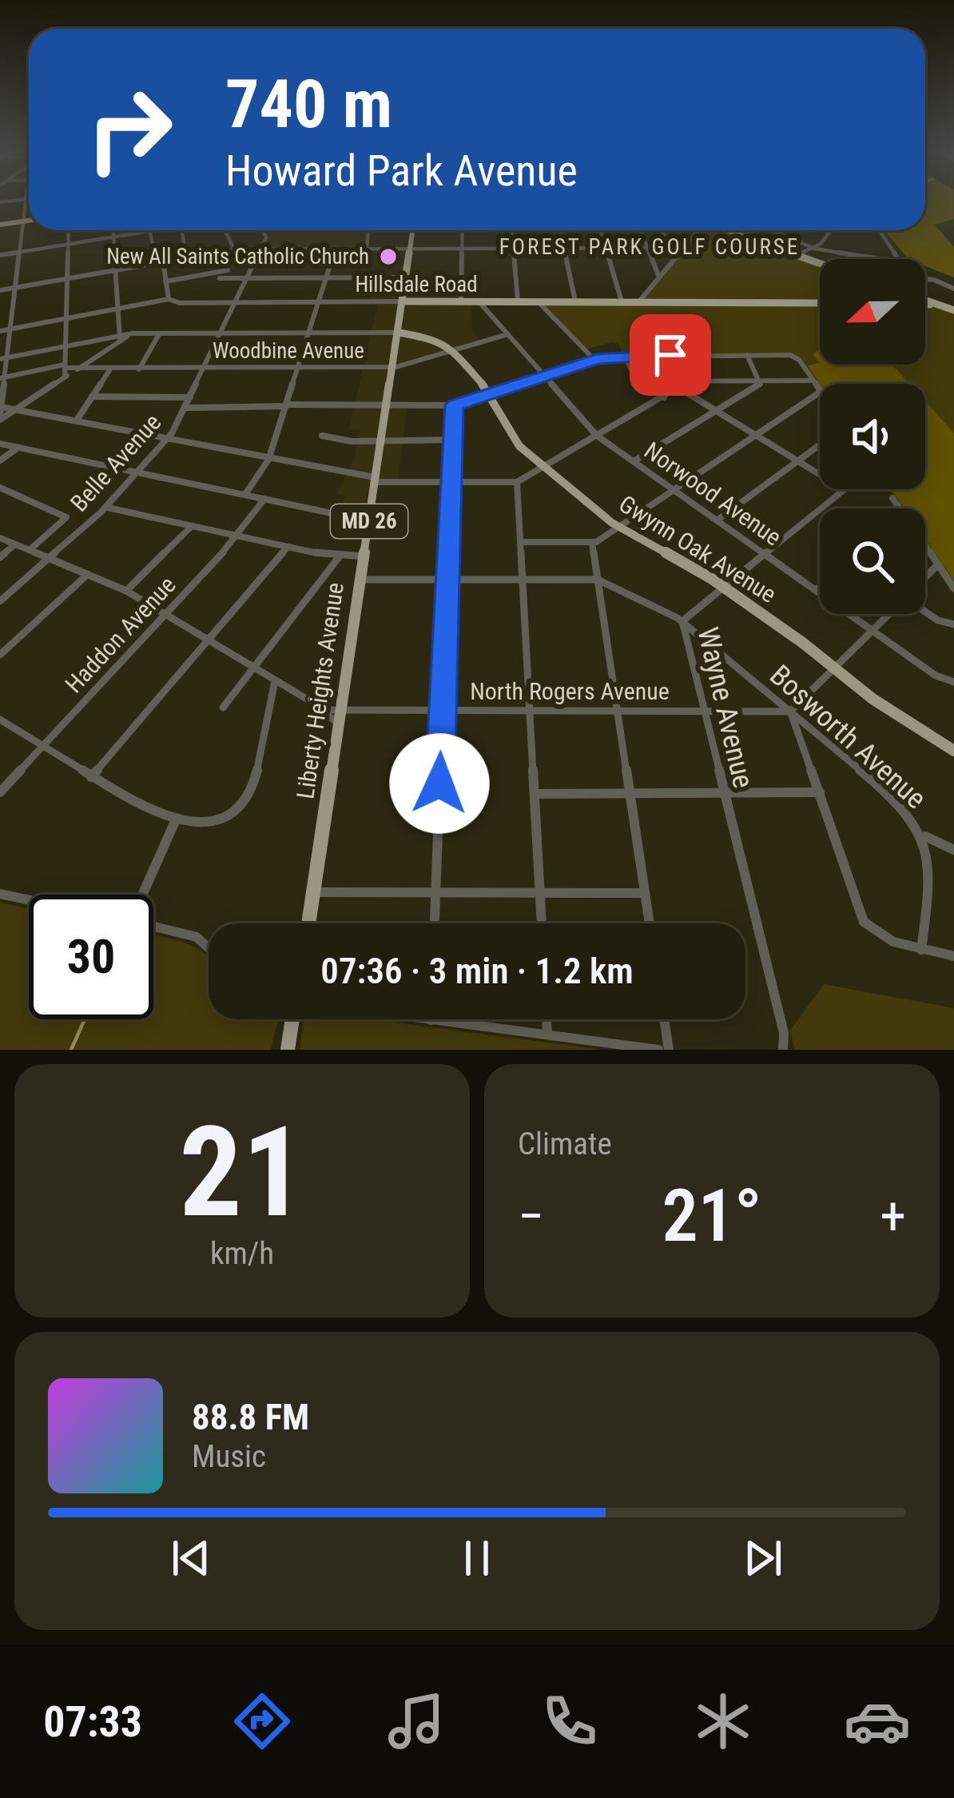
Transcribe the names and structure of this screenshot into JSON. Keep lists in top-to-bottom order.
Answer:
{
  "streets": {
    "main road": [
      "Hillsdale Road",
      "MD 26",
      "Gwynn Oak Avenue",
      "Liberty Heights Avenue"
    ],
    "street": [
      "Woodbine Avenue",
      "Belle Avenue",
      "Norwood Avenue",
      "Haddon Avenue",
      "North Rogers Avenue",
      "Wayne Avenue",
      "Bosworth Avenue"
    ]
  },
  "crossings": [
    ["Hillsdale Road", "Belle Avenue"],
    ["Hillsdale Road", "Norwood Avenue"],
    ["Hillsdale Road", "Liberty Heights Avenue"],
    ["Woodbine Avenue", "Belle Avenue"],
    ["Woodbine Avenue", "Norwood Avenue"],
    ["Woodbine Avenue", "Gwynn Oak Avenue"],
    ["Woodbine Avenue", "Liberty Heights Avenue"],
    ["Belle Avenue", "Gwynn Oak Avenue"],
    ["Belle Avenue", "North Rogers Avenue"],
    ["Norwood Avenue", "Wayne Avenue"],
    ["Gwynn Oak Avenue", "Liberty Heights Avenue"],
    ["Gwynn Oak Avenue", "Wayne Avenue"],
    ["Haddon Avenue", "North Rogers Avenue"],
    ["Liberty Heights Avenue", "North Rogers Avenue"],
    ["North Rogers Avenue", "Wayne Avenue"],
    ["North Rogers Avenue", "Bosworth Avenue"],
    ["Wayne Avenue", "Bosworth Avenue"]
  ],
  "districts": ["FOREST PARK GOLF COURSE"],
  "places": ["New All Saints Catholic Church"],
  "north": "left",
  "page": {
    "turn": ["740 m", "Howard Park Avenue"],
    "limit": "30",
    "trip": "07:36 · 3 min · 1.2 km",
    "tile": [
      ["21", "km/h"],
      "Climate"
    ],
    "heat": ["−", "21°", "+"],
    "song": ["88.8 FM", "Music"],
    "tabs": "07:33"
  }
}
